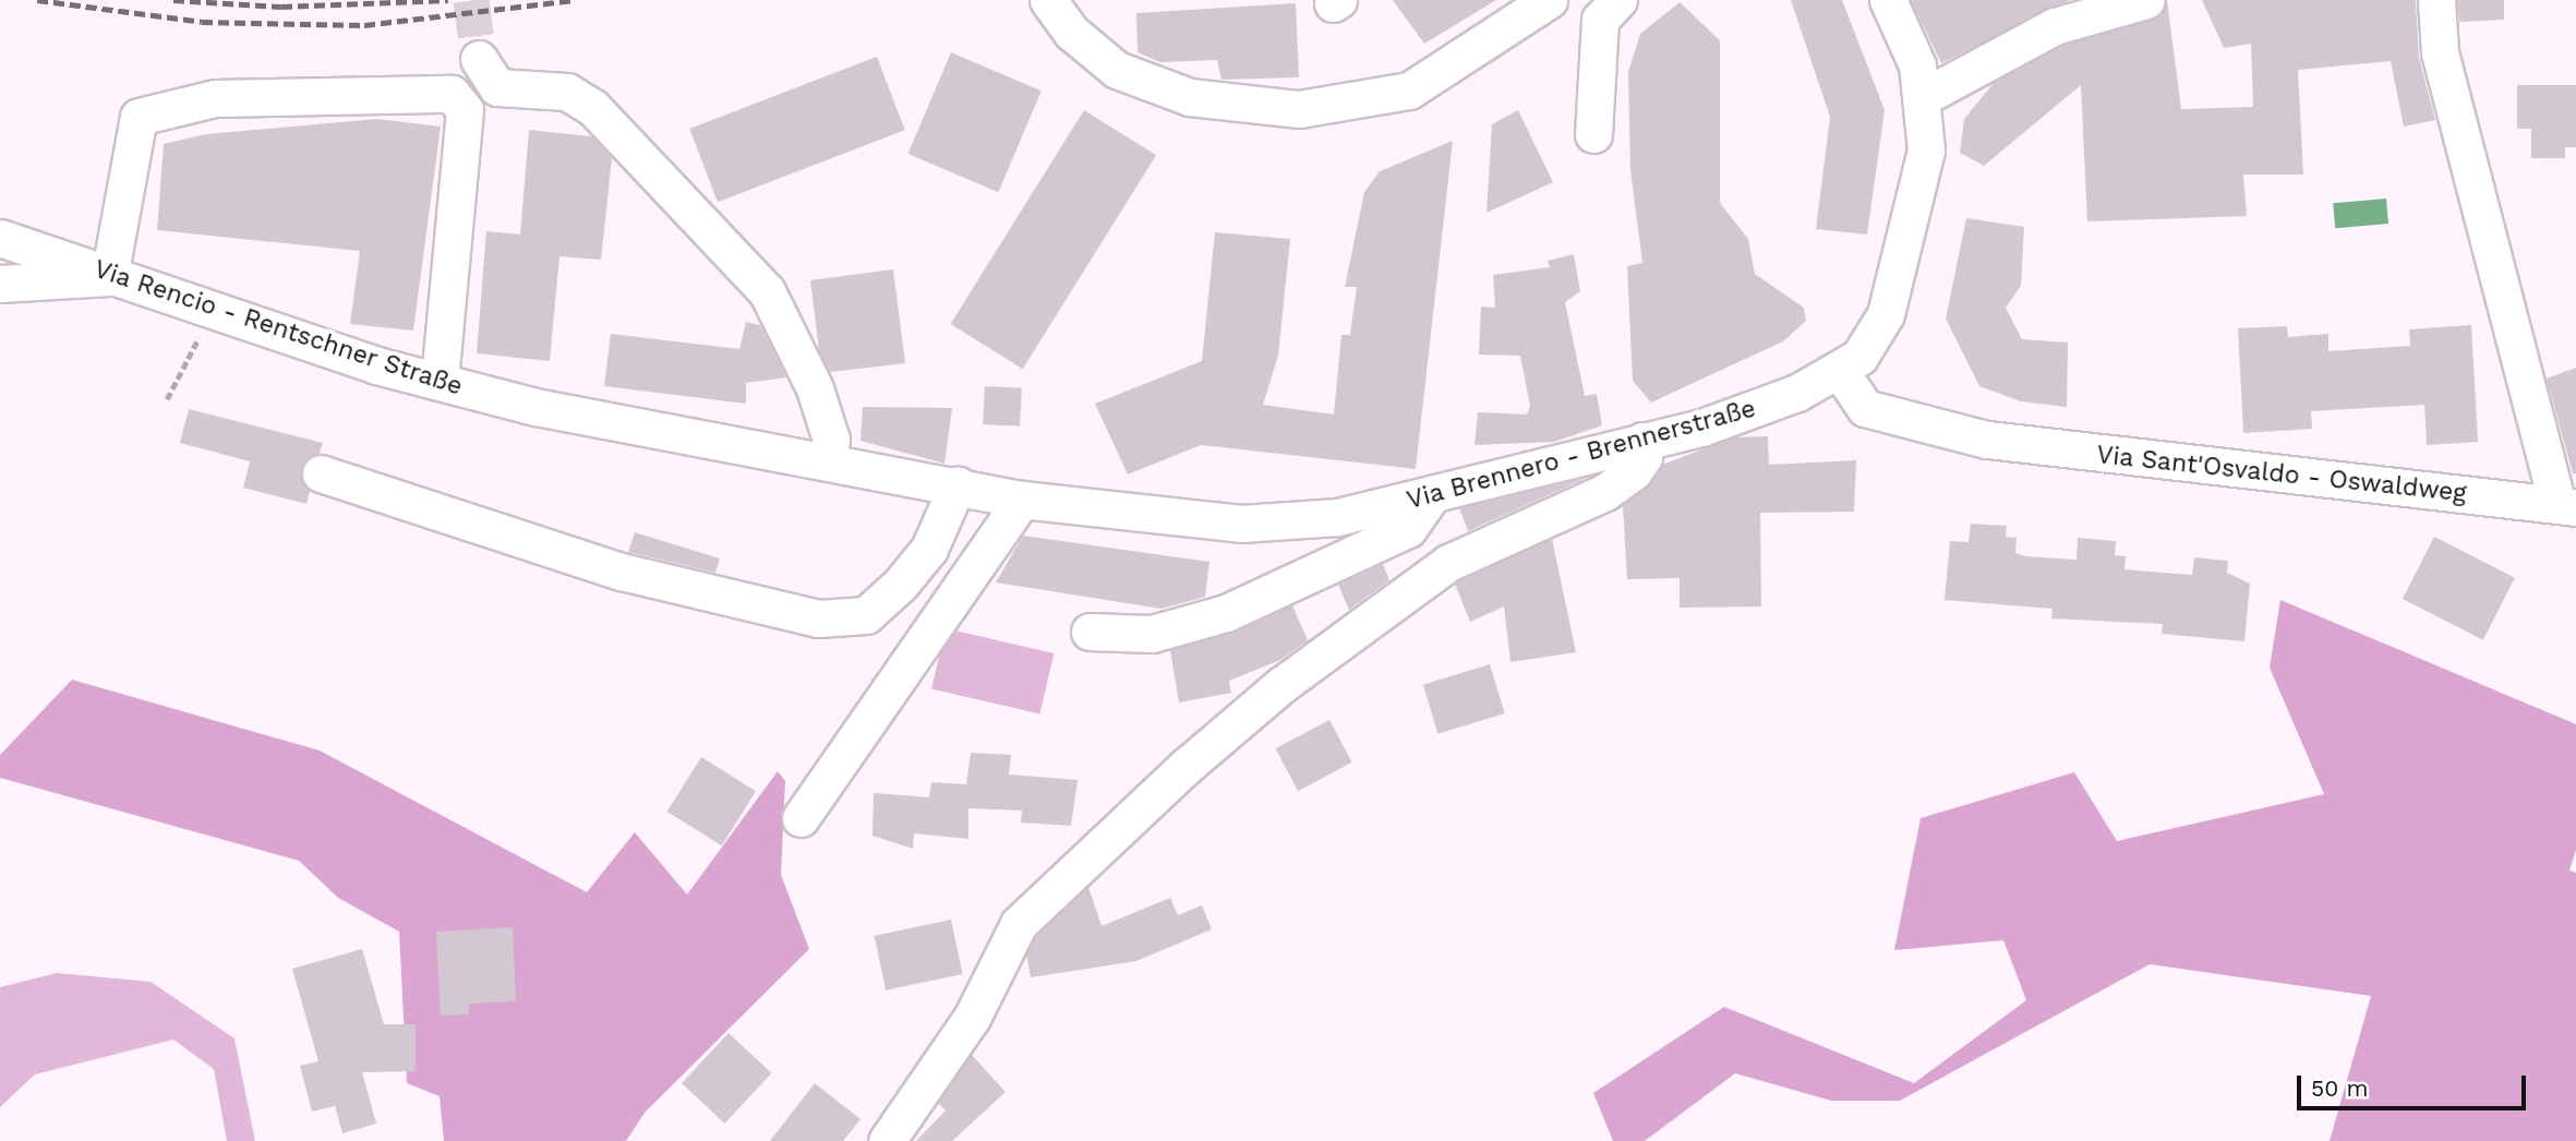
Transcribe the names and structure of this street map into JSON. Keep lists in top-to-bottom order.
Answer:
{
  "streets": {
    "street": ["Via Rencio - Rentschner Straße", "Via Brennero - Brennerstraße", "Via Sant'Osvaldo - Oswaldweg"]
  },
  "crossings": [
    ["Via Rencio - Rentschner Straße", "Via Brennero - Brennerstraße"],
    ["Via Brennero - Brennerstraße", "Via Sant'Osvaldo - Oswaldweg"]
  ],
  "scale_bar": "50 m"
}
